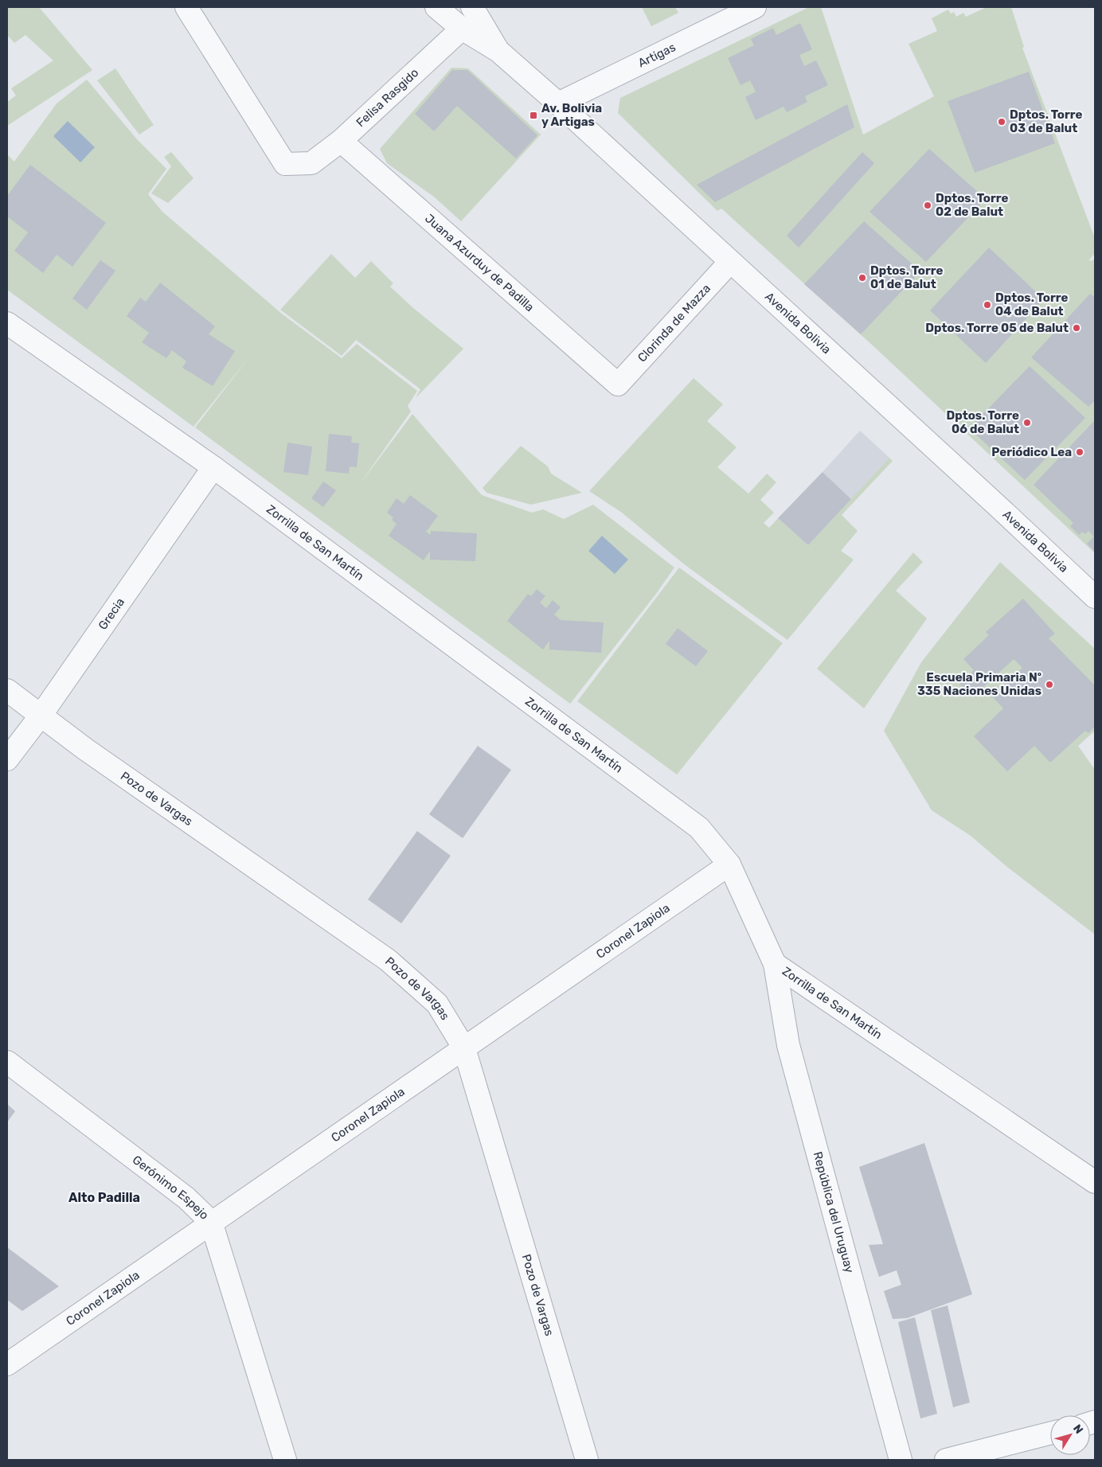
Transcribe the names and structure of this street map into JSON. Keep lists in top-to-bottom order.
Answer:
{
  "streets": {
    "street": [
      "Artigas",
      "Felisa Rasgido",
      "Juana Azurduy de Padilla",
      "Clorinda de Mazza",
      "Avenida Bolivia",
      "Zorrilla de San Martín",
      "Grecia",
      "Pozo de Vargas",
      "Coronel Zapiola",
      "Gerónimo Espejo",
      "República del Uruguay"
    ]
  },
  "crossings": [
    ["Artigas", "Avenida Bolivia"],
    ["Felisa Rasgido", "Juana Azurduy de Padilla"],
    ["Felisa Rasgido", "Avenida Bolivia"],
    ["Juana Azurduy de Padilla", "Clorinda de Mazza"],
    ["Clorinda de Mazza", "Avenida Bolivia"],
    ["Zorrilla de San Martín", "Grecia"],
    ["Zorrilla de San Martín", "Coronel Zapiola"],
    ["Zorrilla de San Martín", "República del Uruguay"],
    ["Grecia", "Pozo de Vargas"],
    ["Pozo de Vargas", "Coronel Zapiola"],
    ["Coronel Zapiola", "Gerónimo Espejo"]
  ],
  "districts": ["Alto Padilla"],
  "places": {
    "transit": ["Av. Bolivia y Artigas"],
    "other": [
      "Dptos. Torre 03 de Balut",
      "Dptos. Torre 02 de Balut",
      "Dptos. Torre 01 de Balut",
      "Dptos. Torre 04 de Balut",
      "Dptos. Torre 05 de Balut",
      "Dptos. Torre 06 de Balut",
      "Periódico Lea",
      "Escuela Primaria Nº 335 Naciones Unidas"
    ]
  },
  "north": "top right"
}
